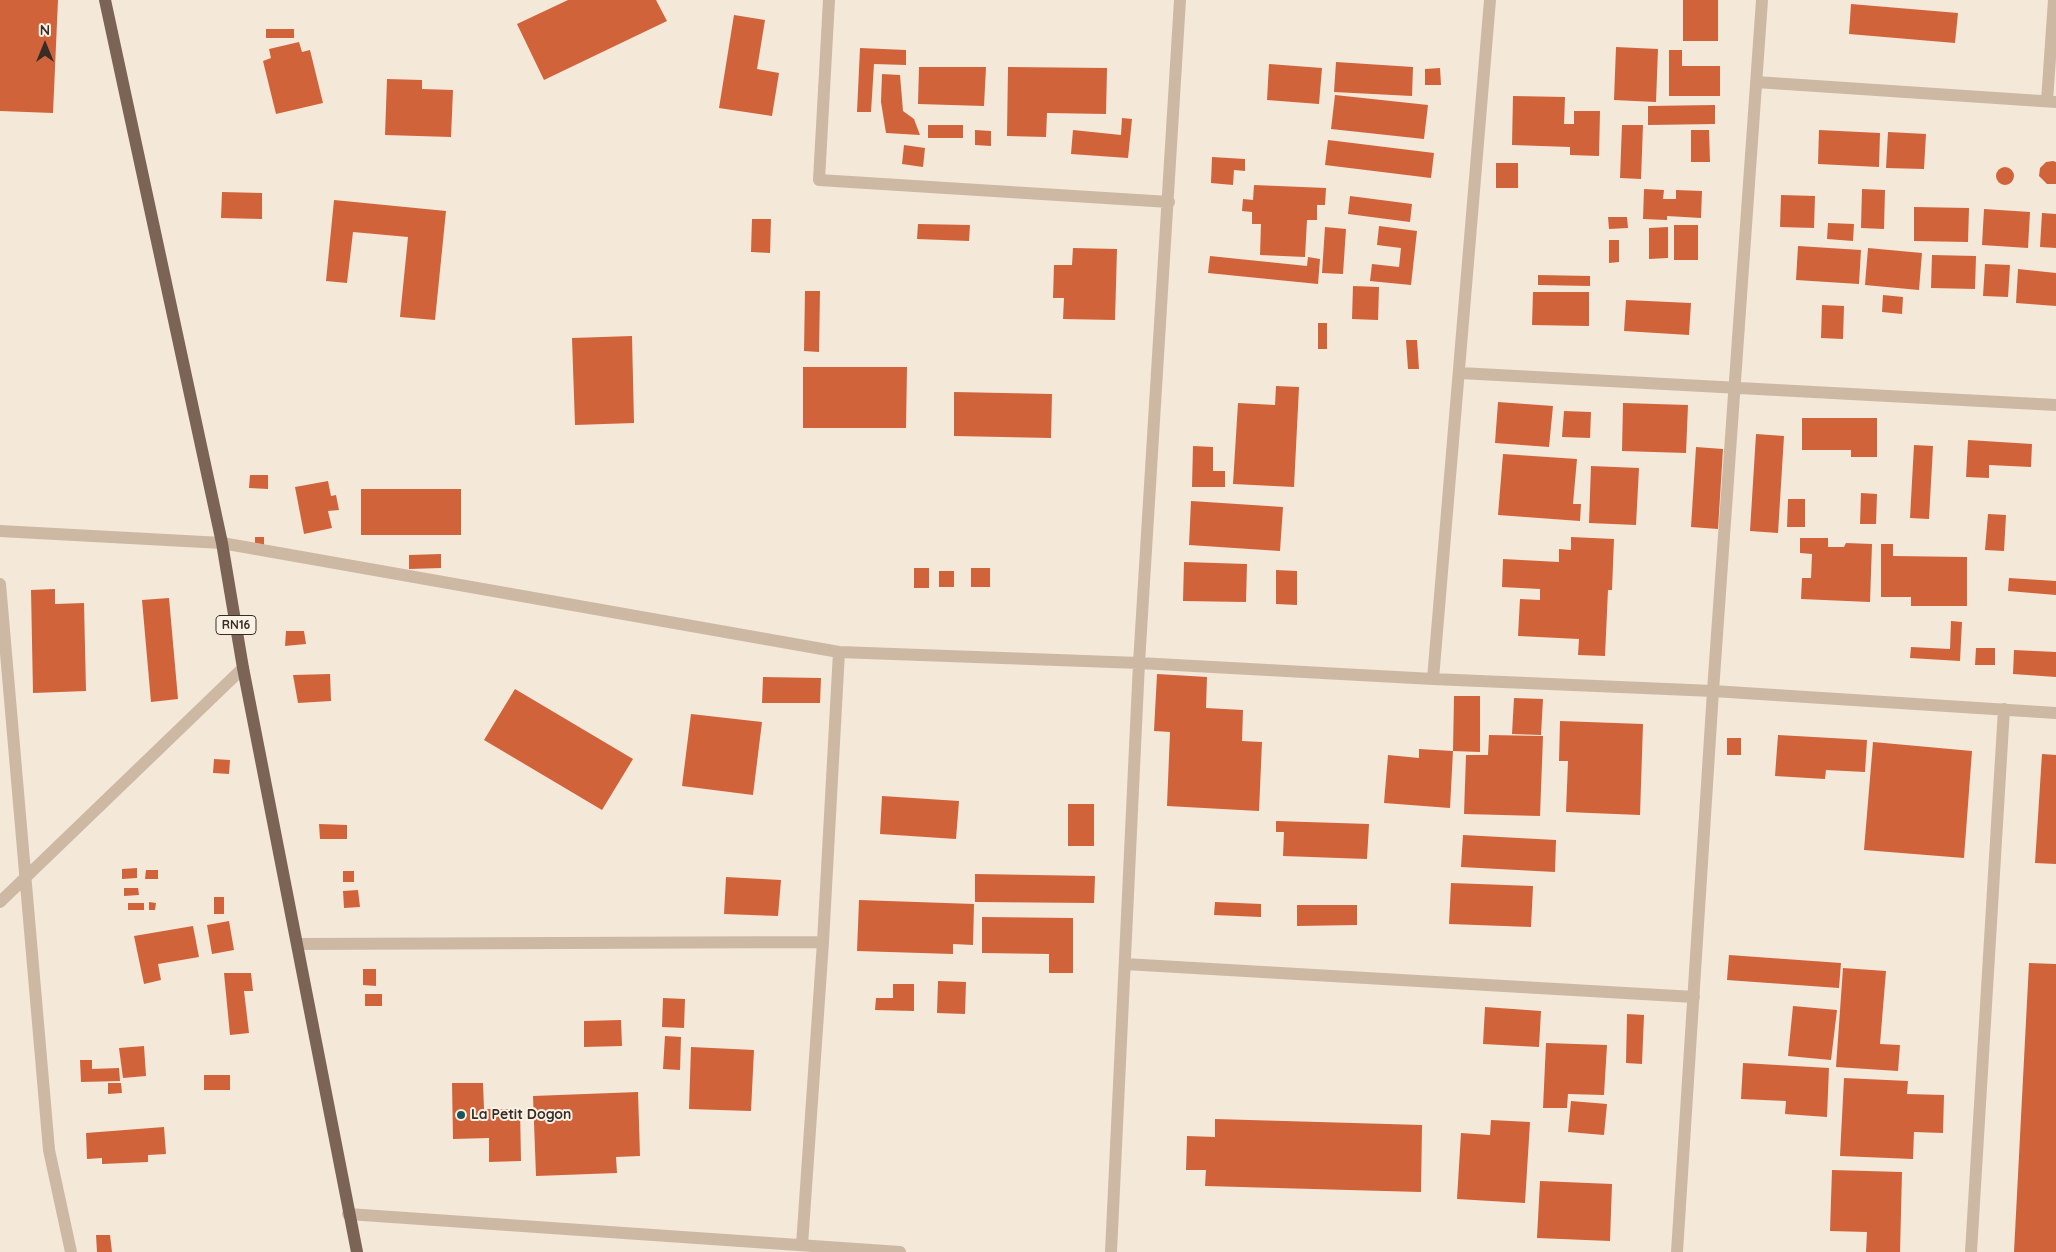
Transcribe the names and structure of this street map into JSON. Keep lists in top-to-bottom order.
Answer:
{
  "streets": {
    "main road": ["RN16"]
  },
  "places": ["La Petit Dogon"],
  "north": "top"
}
